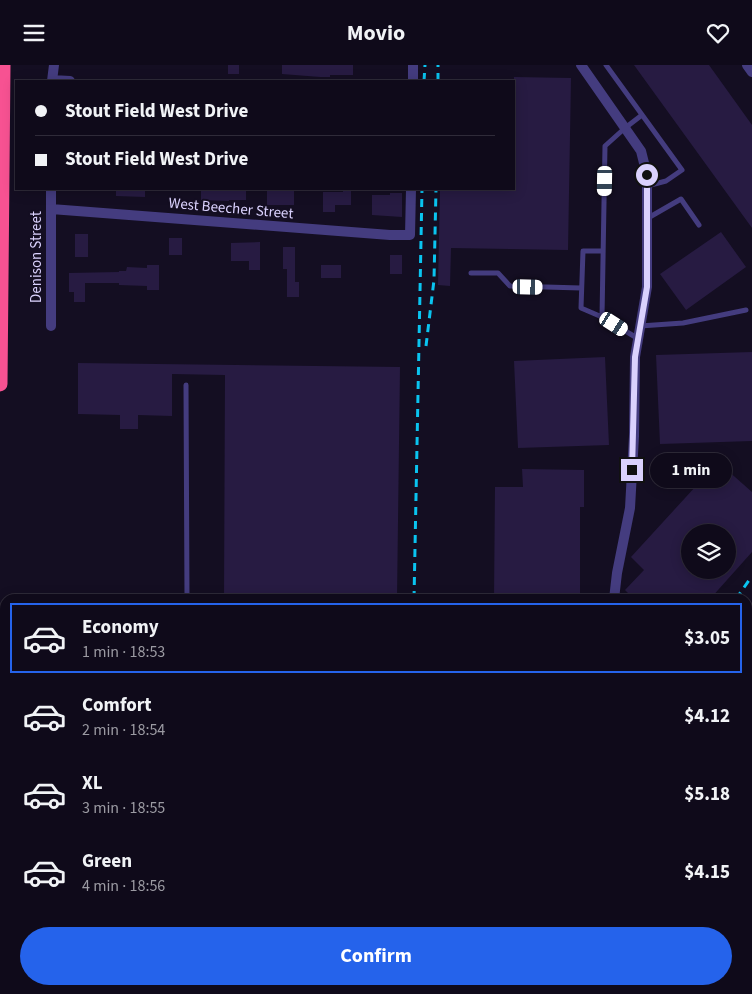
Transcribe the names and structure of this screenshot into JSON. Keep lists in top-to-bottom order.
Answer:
{
  "streets": {
    "street": ["West Beecher Street", "Denison Street"]
  },
  "crossings": [
    ["West Beecher Street", "Denison Street"]
  ],
  "page": {
    "header": "Movio",
    "banner": ["Stout Field West Drive", "Stout Field West Drive"],
    "bubble": "1 min",
    "list": [
      {
        "name": "Economy",
        "note": "1 min · 18:53",
        "value": "$3.05"
      },
      {
        "name": "Comfort",
        "note": "2 min · 18:54",
        "value": "$4.12"
      },
      {
        "name": "XL",
        "note": "3 min · 18:55",
        "value": "$5.18"
      },
      {
        "name": "Green",
        "note": "4 min · 18:56",
        "value": "$4.15"
      }
    ],
    "buttons": "Confirm"
  }
}
